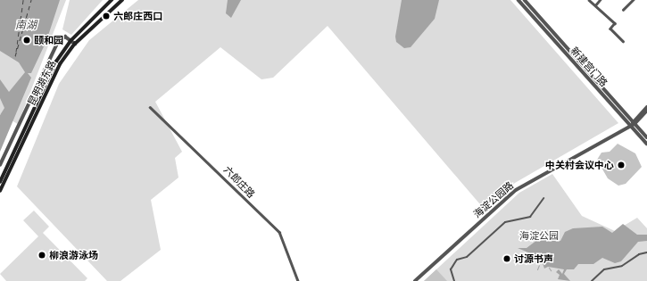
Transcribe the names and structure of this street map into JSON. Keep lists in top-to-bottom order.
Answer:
{
  "streets": {
    "main road": ["昆明湖东路"],
    "street": ["新建宫门路", "六郎庄路", "海淀公园路"]
  },
  "crossings": [
    ["新建宫门路", "海淀公园路"]
  ],
  "water": ["南湖"],
  "parks": ["海淀公园"],
  "places": [
    "六郎庄西口",
    "颐和园",
    "中关村会议中心",
    "柳浪游泳场",
    "讨源书声"
  ]
}
